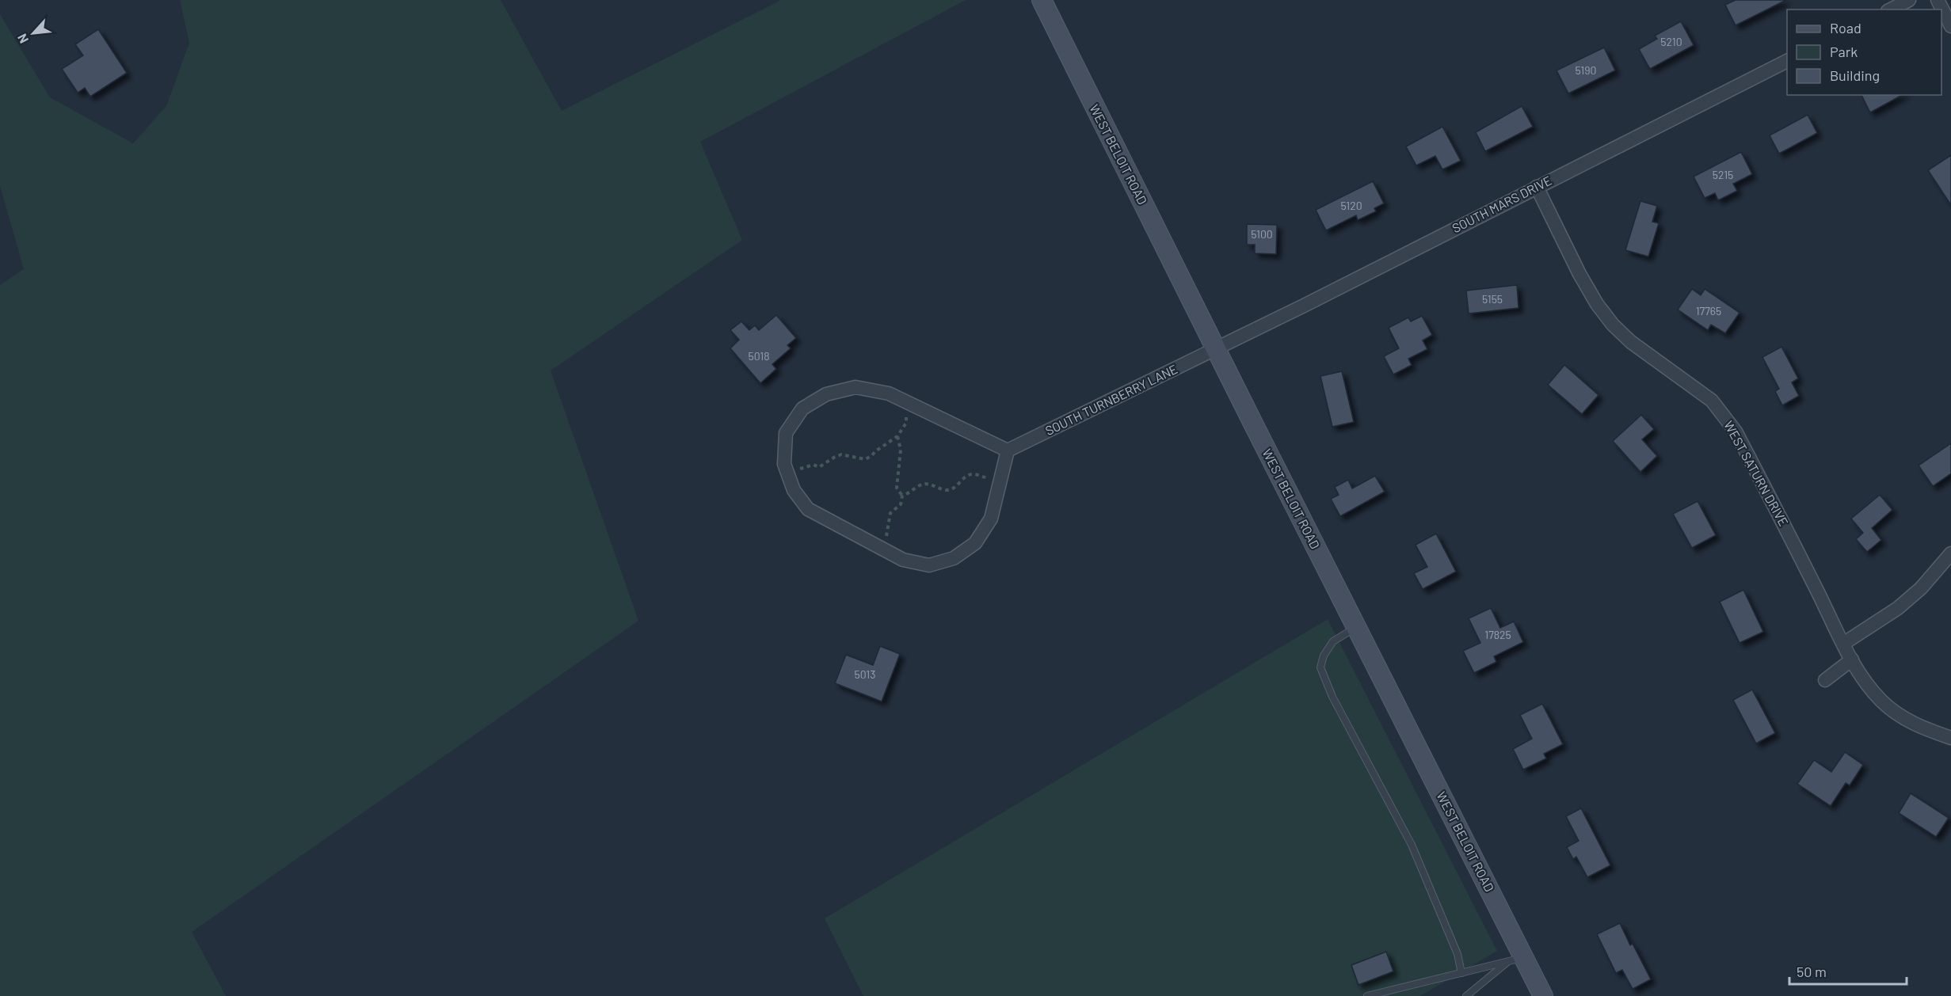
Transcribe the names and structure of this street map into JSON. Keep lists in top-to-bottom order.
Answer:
{
  "streets": {
    "main road": ["WEST BELOIT ROAD"],
    "street": ["SOUTH MARS DRIVE", "SOUTH TURNBERRY LANE", "WEST SATURN DRIVE"]
  },
  "crossings": [
    ["WEST BELOIT ROAD", "SOUTH MARS DRIVE"],
    ["WEST BELOIT ROAD", "SOUTH TURNBERRY LANE"],
    ["SOUTH MARS DRIVE", "SOUTH TURNBERRY LANE"],
    ["SOUTH MARS DRIVE", "WEST SATURN DRIVE"]
  ],
  "house_numbers": [
    "5210",
    "5190",
    "5215",
    "5120",
    "5100",
    "5155",
    "17765",
    "5018",
    "17825",
    "5013"
  ],
  "legend": ["Road", "Park", "Building"],
  "scale_bar": "50 m",
  "north": "bottom left"
}
